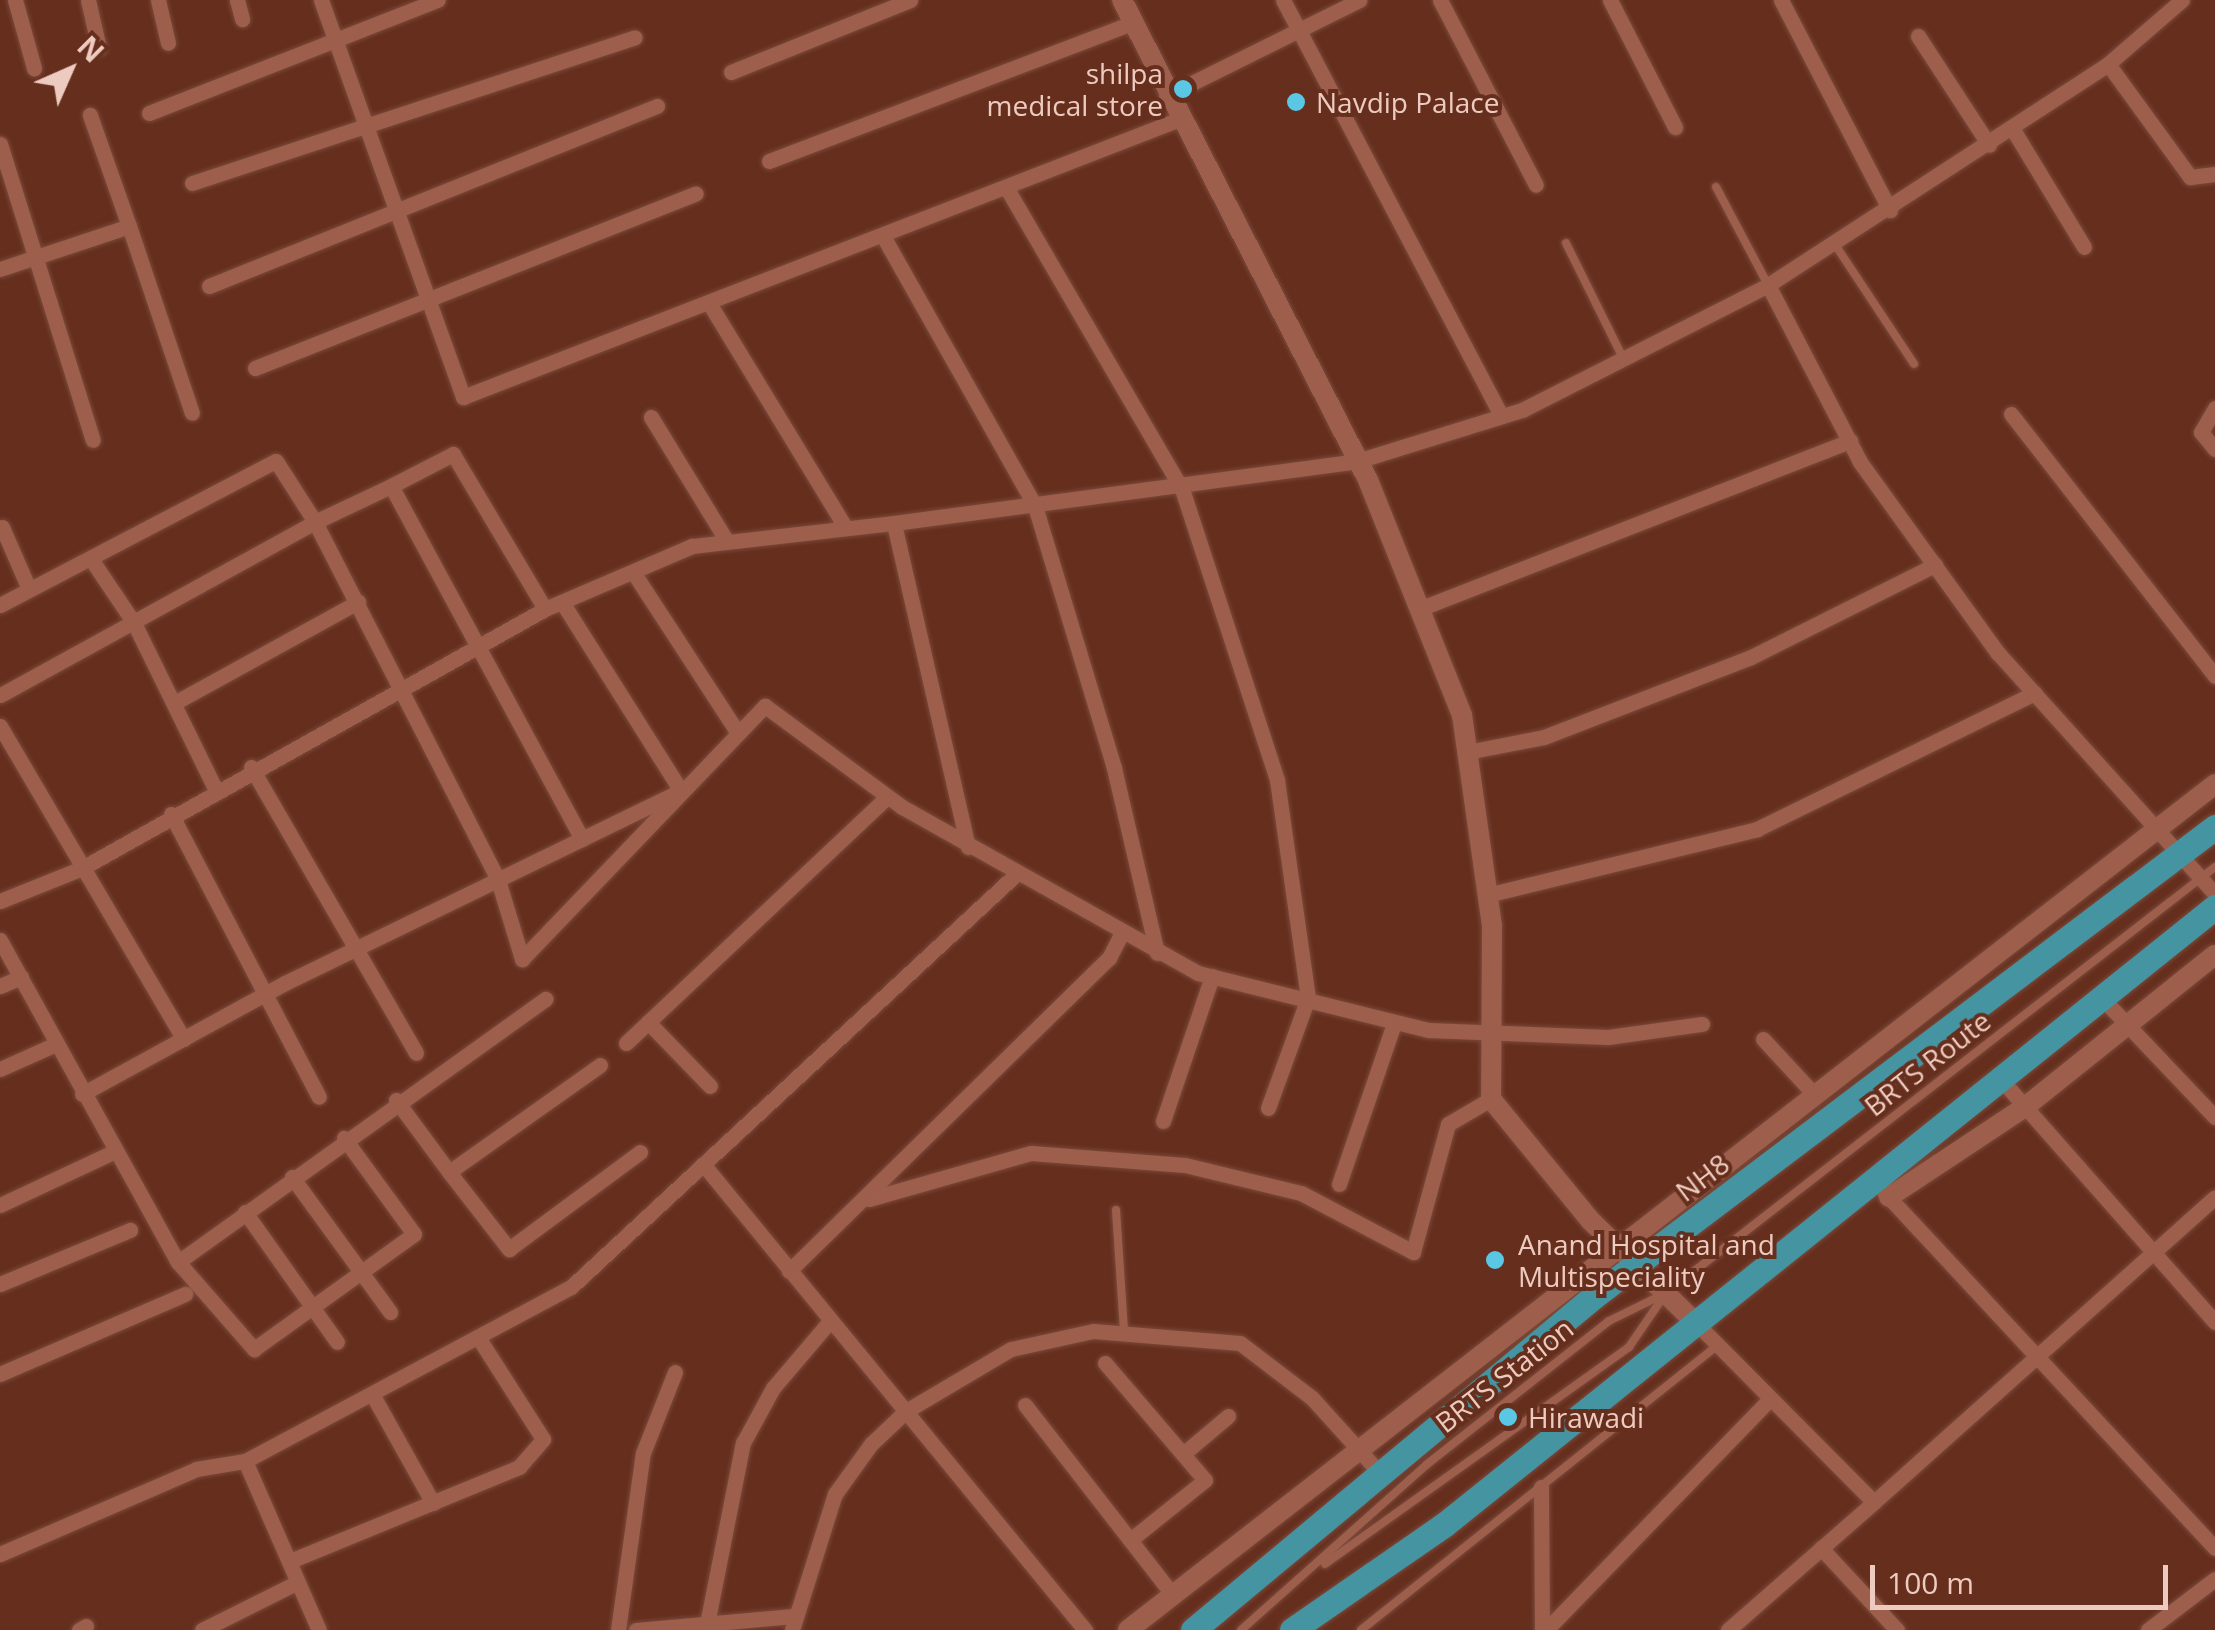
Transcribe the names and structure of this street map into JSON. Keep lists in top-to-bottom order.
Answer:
{
  "streets": {
    "main road": ["NH8"],
    "lane": ["BRTS Route", "BRTS Station"]
  },
  "crossings": [
    ["BRTS Route", "BRTS Station"]
  ],
  "places": [
    "shilpa medical store",
    "Navdip Palace",
    "Anand Hospital and Multispeciality",
    "Hirawadi"
  ],
  "scale_bar": "100 m",
  "north": "top right"
}
